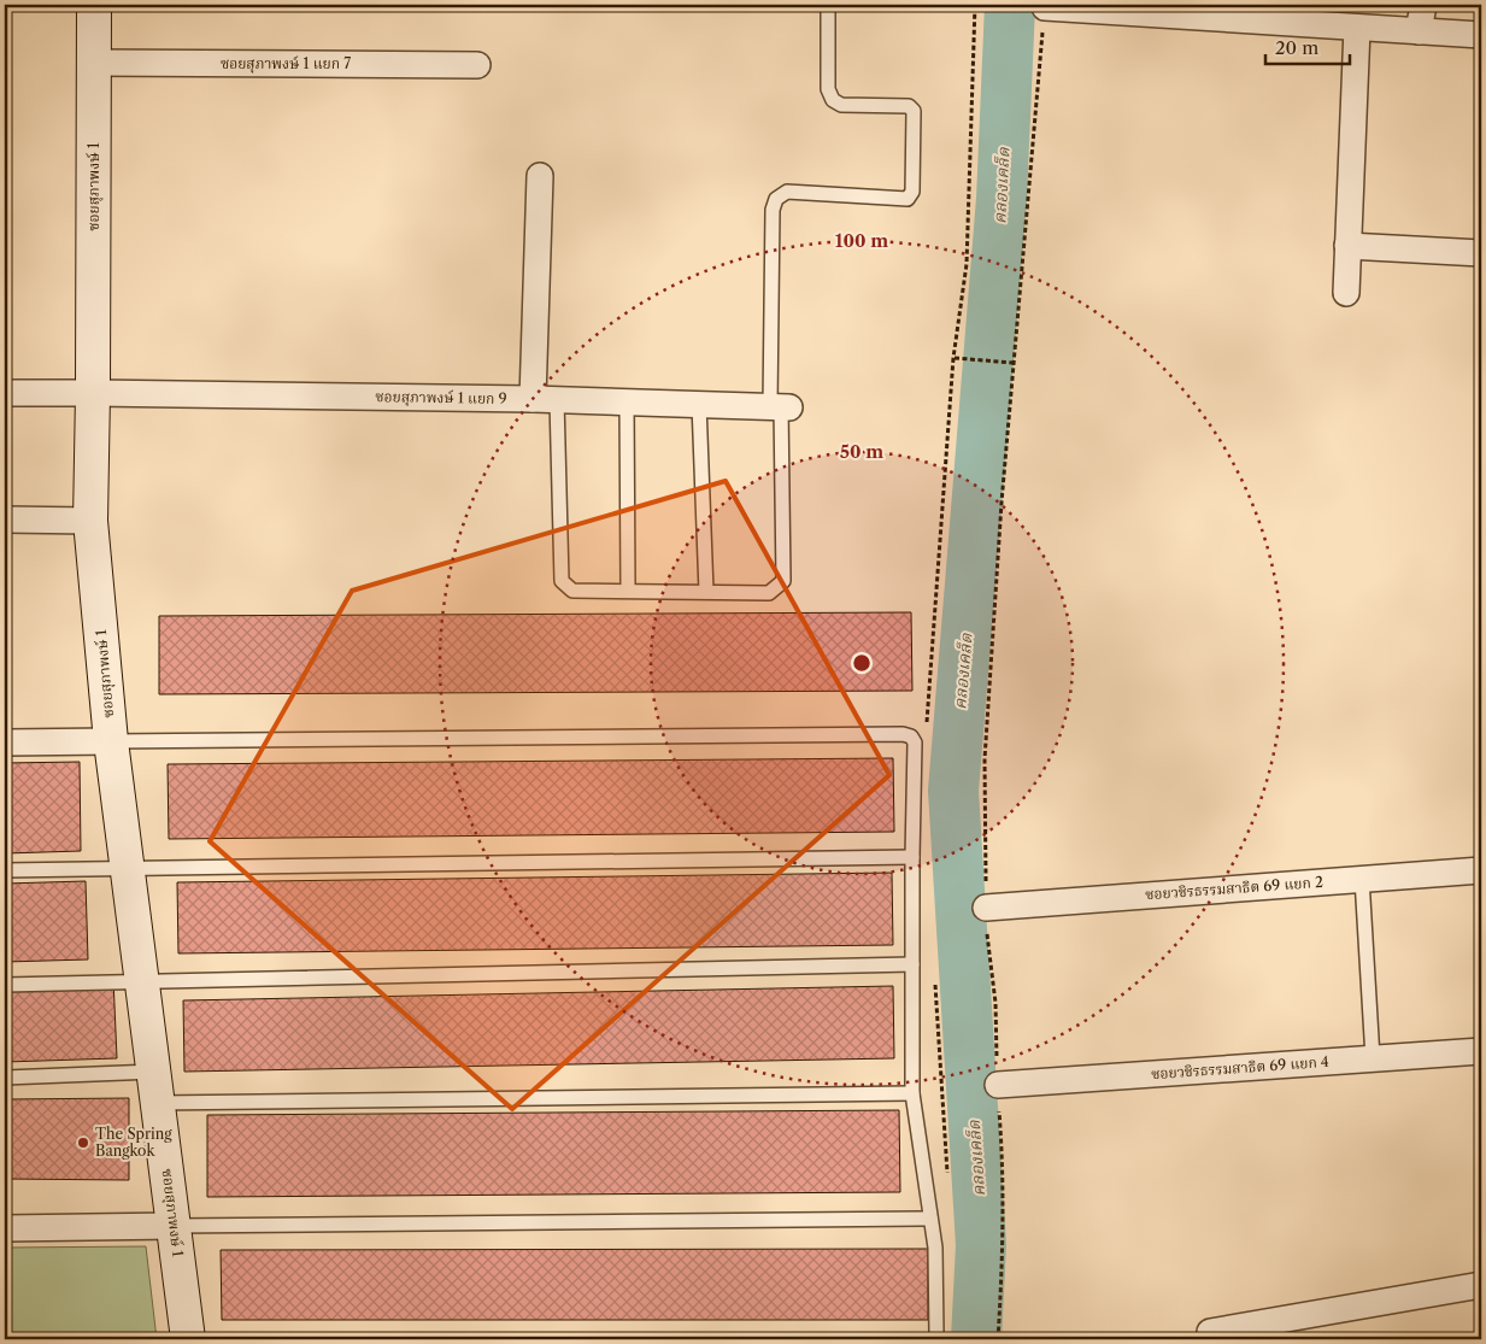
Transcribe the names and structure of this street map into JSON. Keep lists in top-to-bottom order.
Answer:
{
  "streets": {
    "street": [
      "ซอยสุภาพงษ์ 1 แยก 7",
      "ซอยสุภาพงษ์ 1",
      "ซอยสุภาพงษ์ 1 แยก 9",
      "ซอยวชิรธรรมสาธิต 69 แยก 2",
      "ซอยวชิรธรรมสาธิต 69 แยก 4"
    ]
  },
  "crossings": [
    ["ซอยสุภาพงษ์ 1 แยก 7", "ซอยสุภาพงษ์ 1"],
    ["ซอยสุภาพงษ์ 1", "ซอยสุภาพงษ์ 1 แยก 9"]
  ],
  "water": ["คลองเคล็ด"],
  "places": ["The Spring Bangkok"],
  "scale_bar": "20 m",
  "rings": ["100 m", "50 m"]
}
